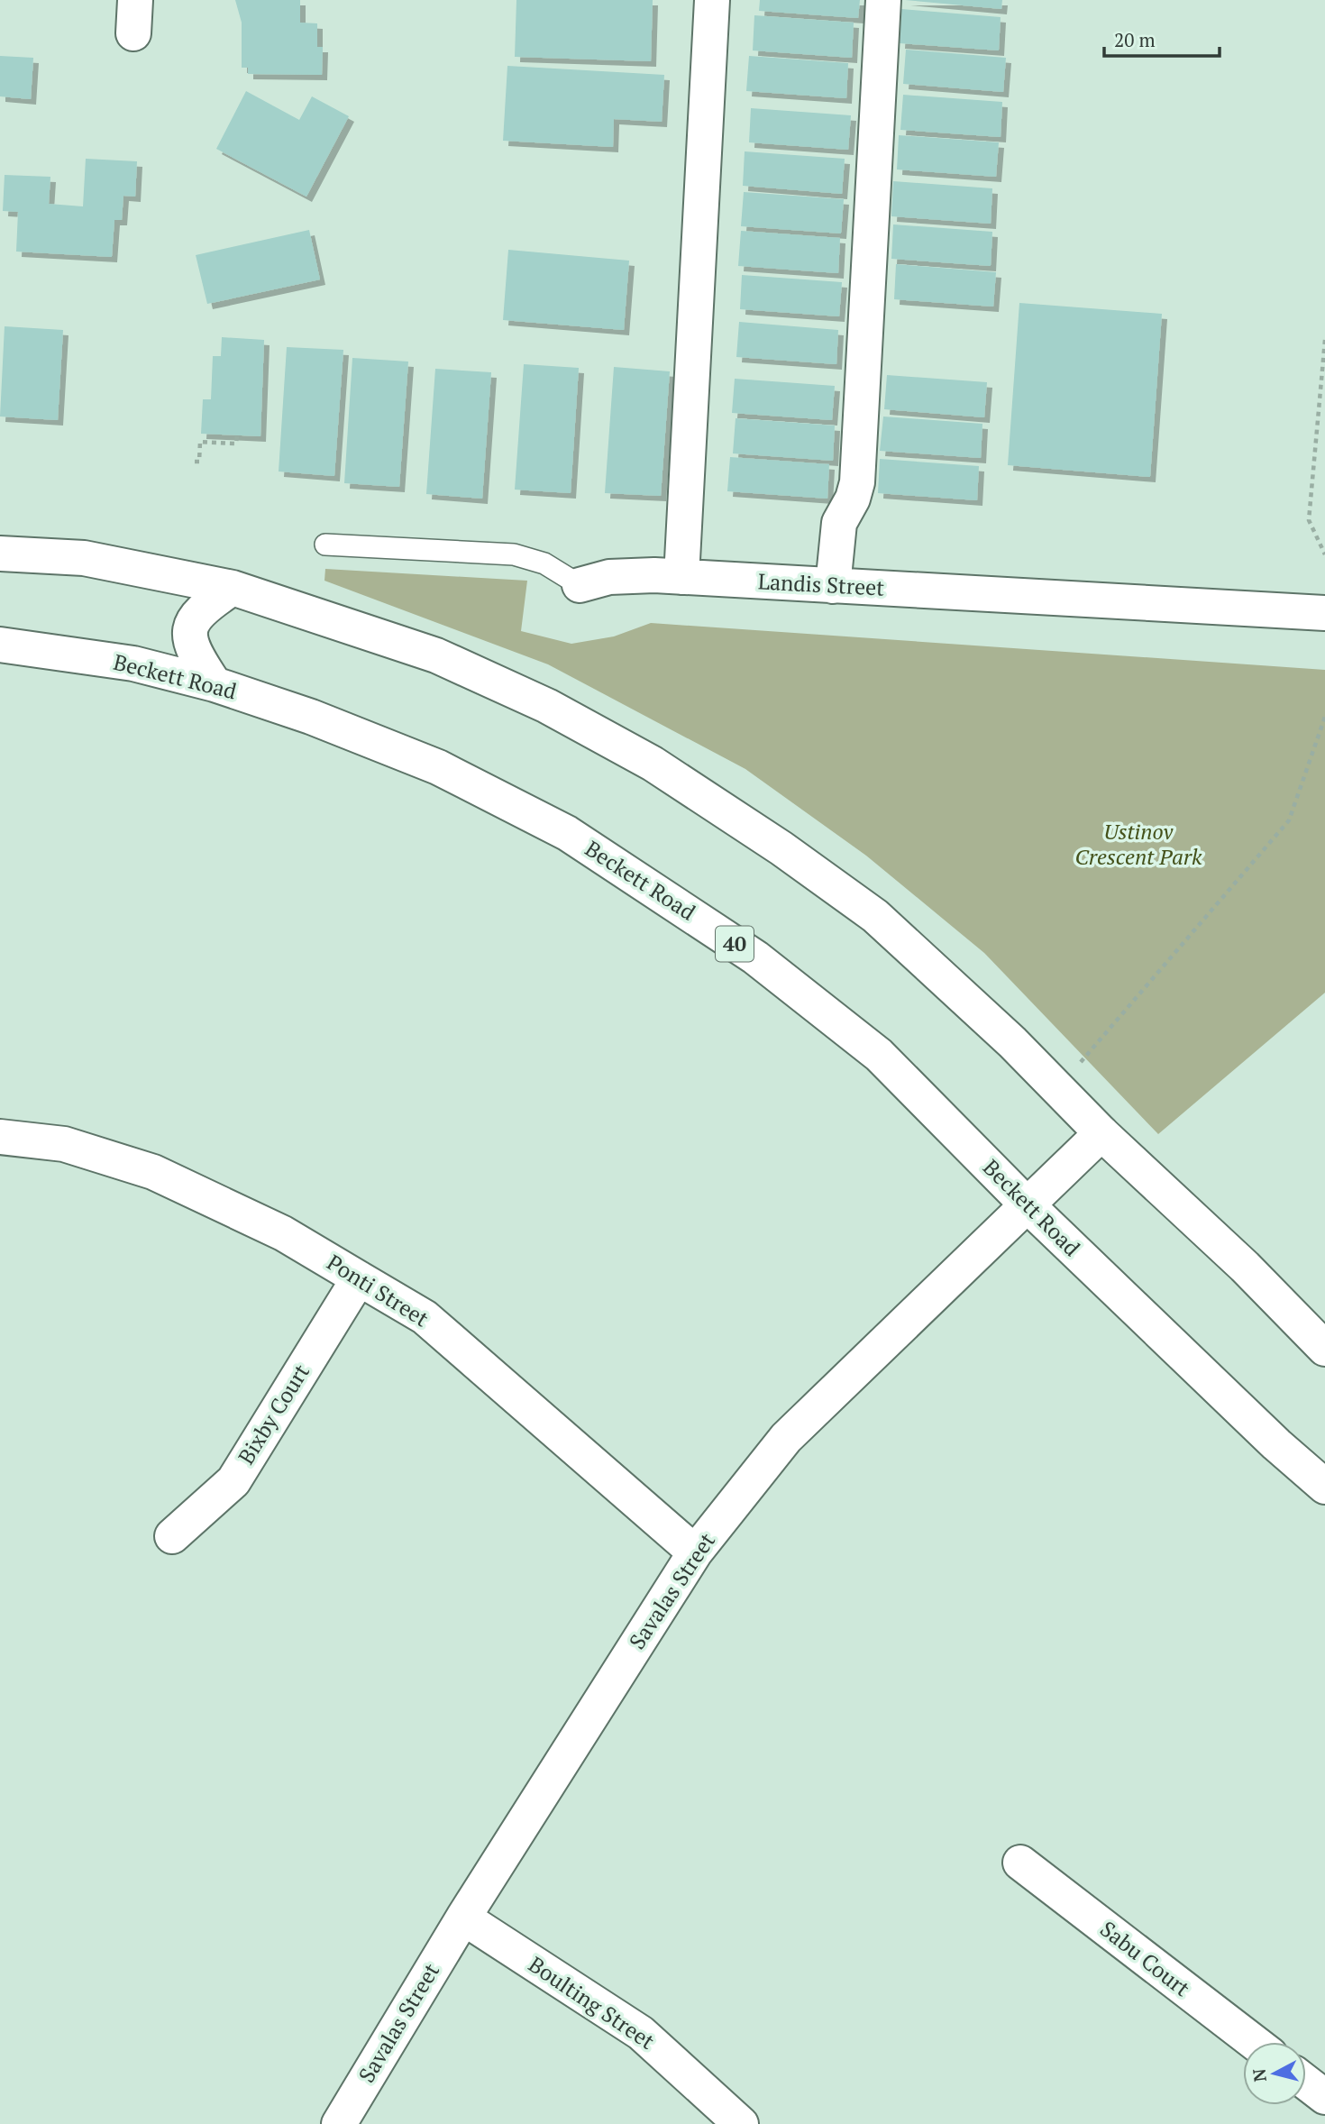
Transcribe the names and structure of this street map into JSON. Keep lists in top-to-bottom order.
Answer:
{
  "streets": {
    "street": [
      "Landis Street",
      "Beckett Road",
      "40",
      "Ponti Street",
      "Bixby Court",
      "Savalas Street",
      "Sabu Court",
      "Boulting Street"
    ]
  },
  "crossings": [
    ["Beckett Road", "Savalas Street"],
    ["Ponti Street", "Bixby Court"],
    ["Ponti Street", "Savalas Street"],
    ["Savalas Street", "Boulting Street"]
  ],
  "parks": ["Ustinov Crescent Park"],
  "scale_bar": "20 m",
  "north": "left"
}
